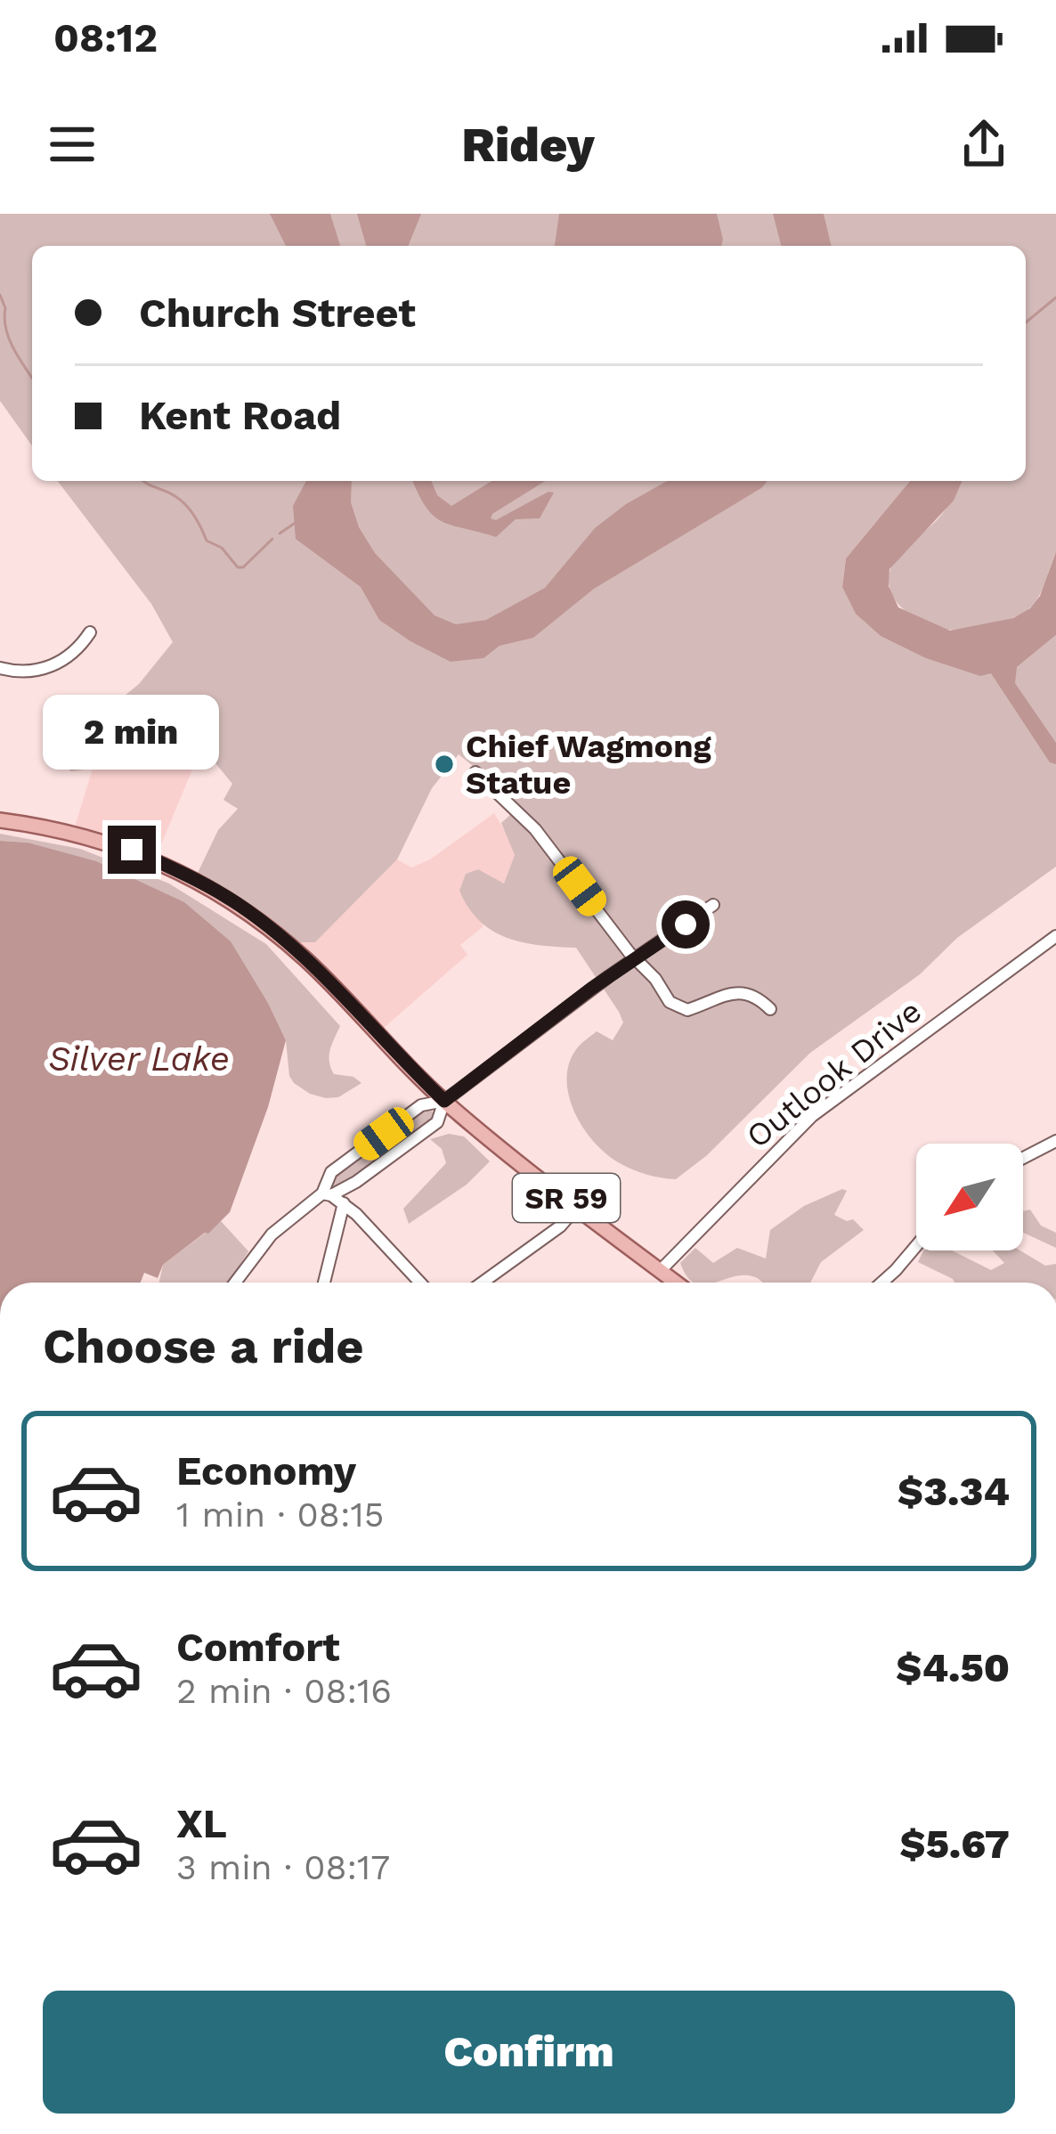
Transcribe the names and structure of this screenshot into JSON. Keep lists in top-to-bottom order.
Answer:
{
  "streets": {
    "main road": ["SR 59"],
    "street": ["Outlook Drive"]
  },
  "crossings": [
    ["Outlook Drive", "SR 59"]
  ],
  "water": ["Silver Lake"],
  "places": ["Chief Wagmong Statue"],
  "north": "bottom left",
  "page": {
    "status": "08:12",
    "header": "Ridey",
    "banner": ["Church Street", "Kent Road"],
    "bubble": "2 min",
    "heading": "Choose a ride",
    "list": [
      {
        "name": "Economy",
        "note": "1 min · 08:15",
        "value": "$3.34"
      },
      {
        "name": "Comfort",
        "note": "2 min · 08:16",
        "value": "$4.50"
      },
      {
        "name": "XL",
        "note": "3 min · 08:17",
        "value": "$5.67"
      }
    ],
    "buttons": "Confirm"
  }
}
